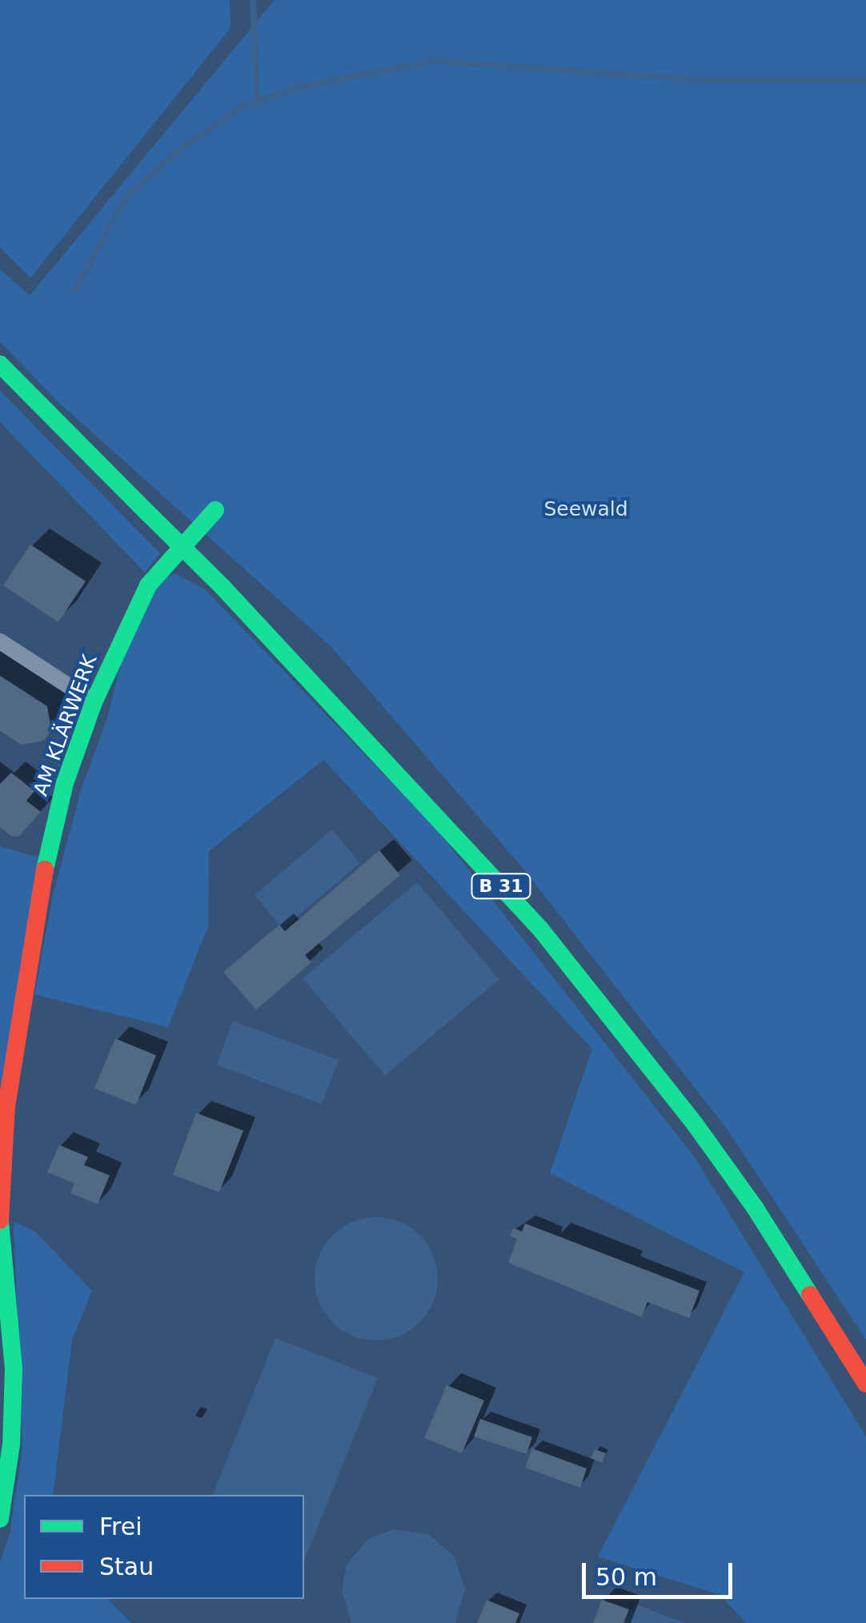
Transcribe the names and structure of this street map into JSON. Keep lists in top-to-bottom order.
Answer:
{
  "streets": {
    "main road": ["AM KLÄRWERK", "B 31"]
  },
  "parks": ["Seewald"],
  "legend": ["Frei", "Stau"],
  "scale_bar": "50 m"
}
